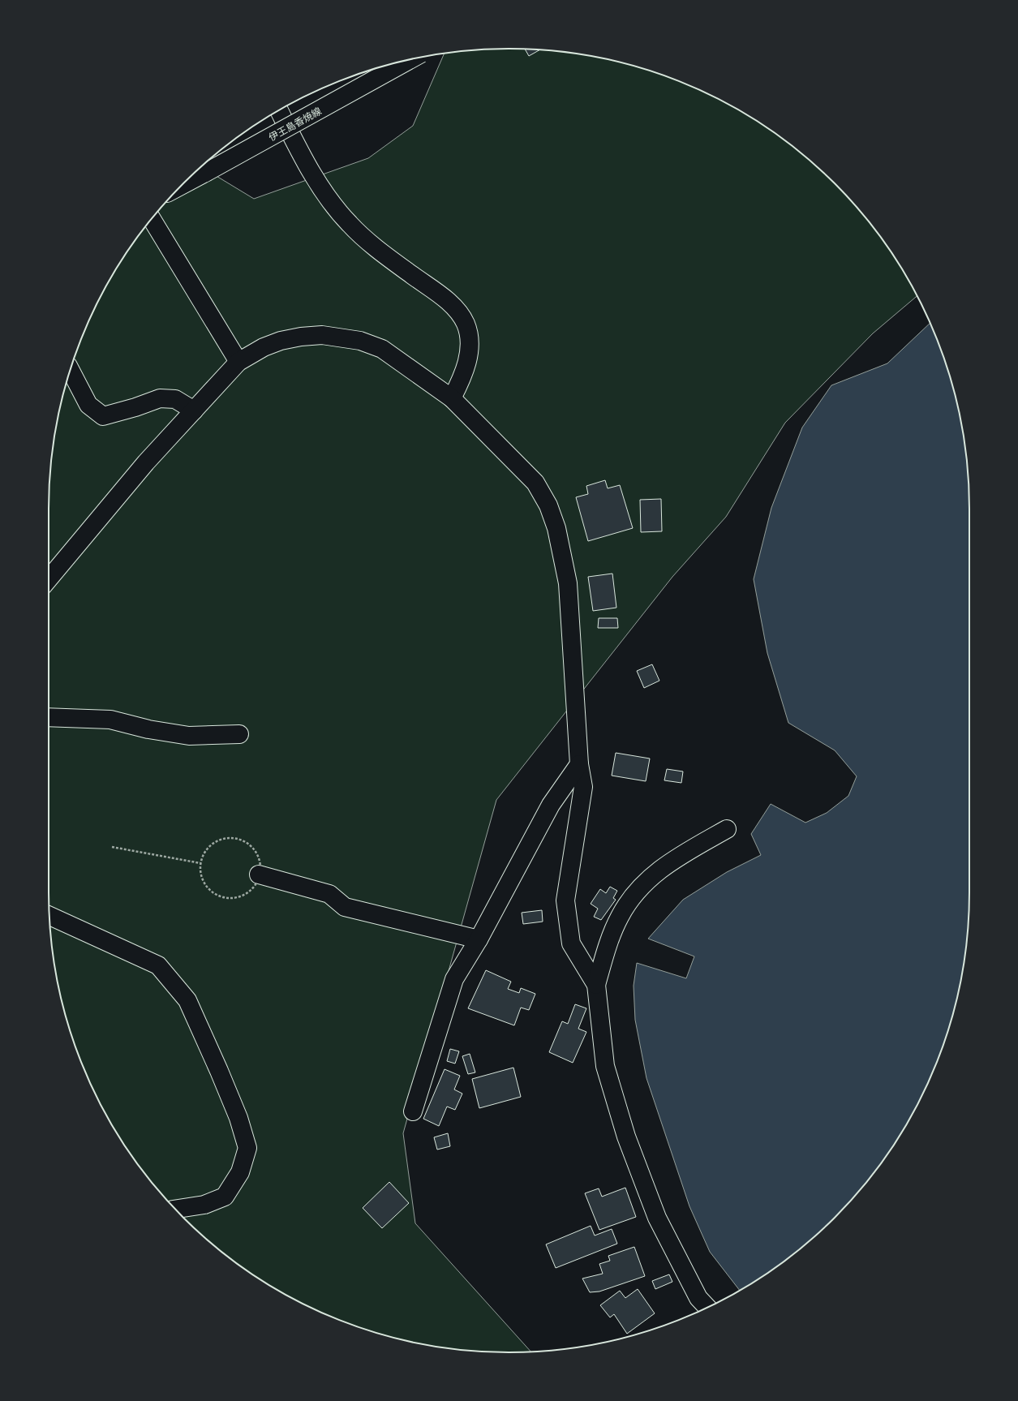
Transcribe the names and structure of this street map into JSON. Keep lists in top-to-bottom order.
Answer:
{
  "streets": {
    "street": ["伊王島香焼線"]
  }
}
